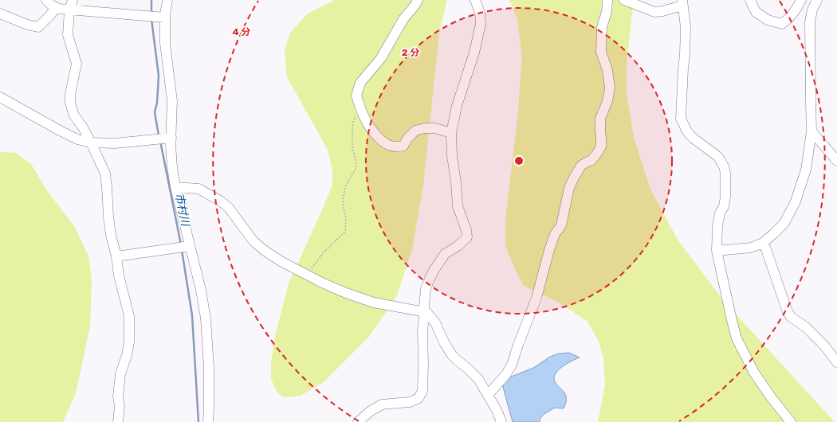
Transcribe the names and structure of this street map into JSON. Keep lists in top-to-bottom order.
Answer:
{
  "water": ["市村川"],
  "rings": ["4 分", "2 分"]
}
